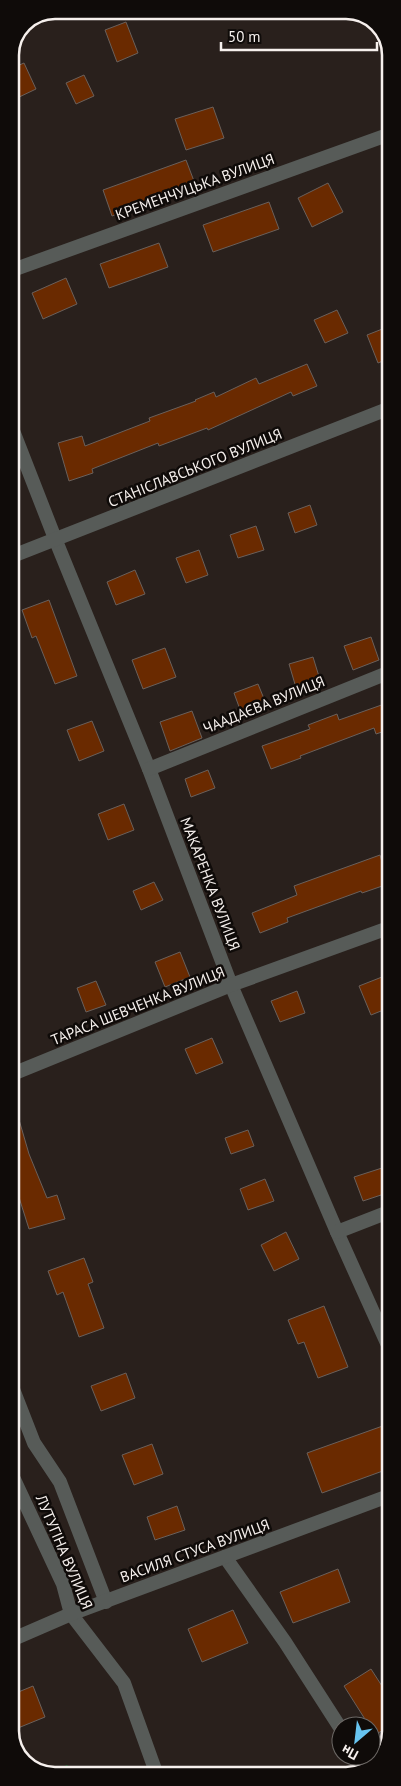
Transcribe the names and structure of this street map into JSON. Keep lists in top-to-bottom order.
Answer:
{
  "streets": {
    "street": [
      "КРЕМЕНЧУЦЬКА ВУЛИЦЯ",
      "СТАНІСЛАВСЬКОГО ВУЛИЦЯ",
      "ЧААДАЄВА ВУЛИЦЯ",
      "МАКАРЕНКА ВУЛИЦЯ",
      "ТАРАСА ШЕВЧЕНКА ВУЛИЦЯ",
      "ВАСИЛЯ СТУСА ВУЛИЦЯ",
      "ЛУТУГІНА ВУЛИЦЯ"
    ]
  },
  "crossings": [
    ["СТАНІСЛАВСЬКОГО ВУЛИЦЯ", "МАКАРЕНКА ВУЛИЦЯ"],
    ["ЧААДАЄВА ВУЛИЦЯ", "МАКАРЕНКА ВУЛИЦЯ"],
    ["МАКАРЕНКА ВУЛИЦЯ", "ТАРАСА ШЕВЧЕНКА ВУЛИЦЯ"],
    ["ВАСИЛЯ СТУСА ВУЛИЦЯ", "ЛУТУГІНА ВУЛИЦЯ"]
  ],
  "scale_bar": "50 m",
  "north": "bottom left"
}
